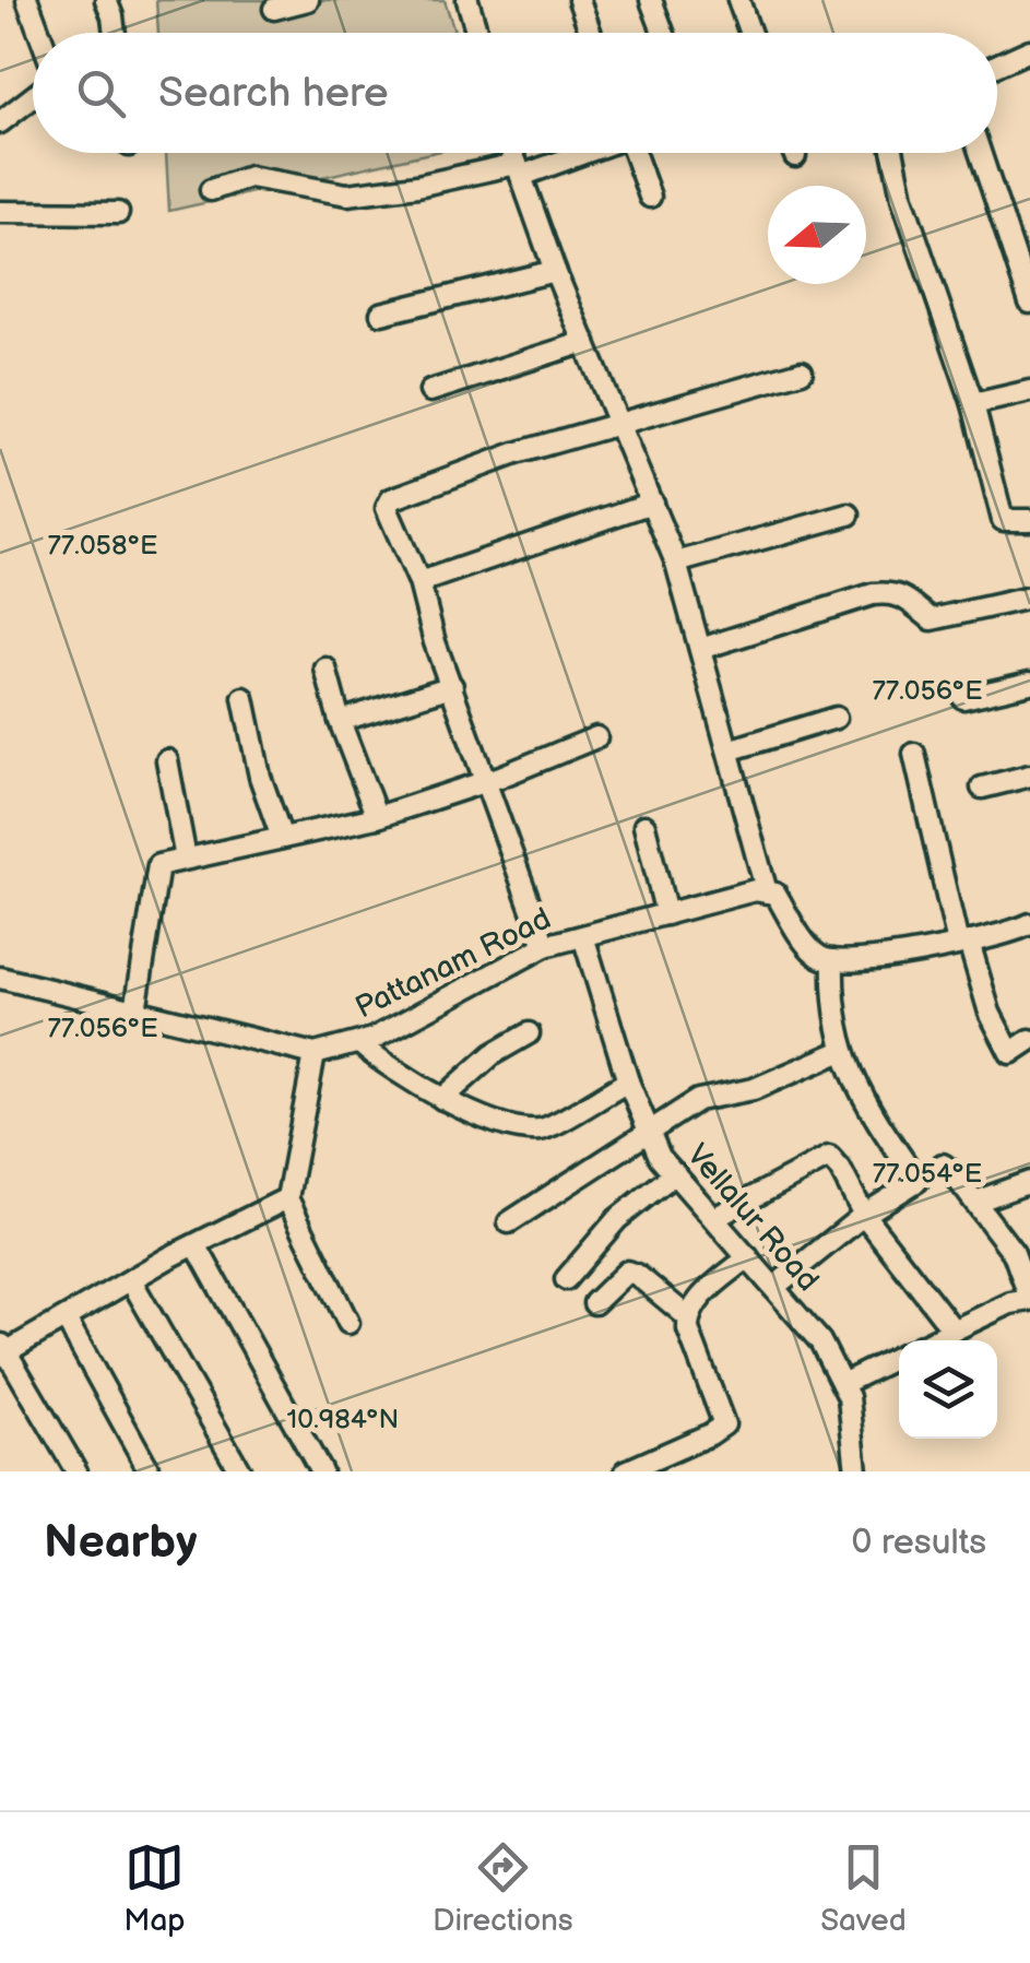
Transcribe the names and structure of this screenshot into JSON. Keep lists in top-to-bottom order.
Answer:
{
  "streets": {
    "street": ["Pattanam Road", "Vellalur Road"]
  },
  "crossings": [
    ["Pattanam Road", "Vellalur Road"]
  ],
  "north": "left",
  "page": {
    "search": "Search here",
    "heading": ["Nearby", "0 results"],
    "nav": ["Map", "Directions", "Saved"]
  },
  "coordinates": [
    "77.058°E",
    "77.056°E",
    "77.054°E",
    "10.984°N"
  ]
}
